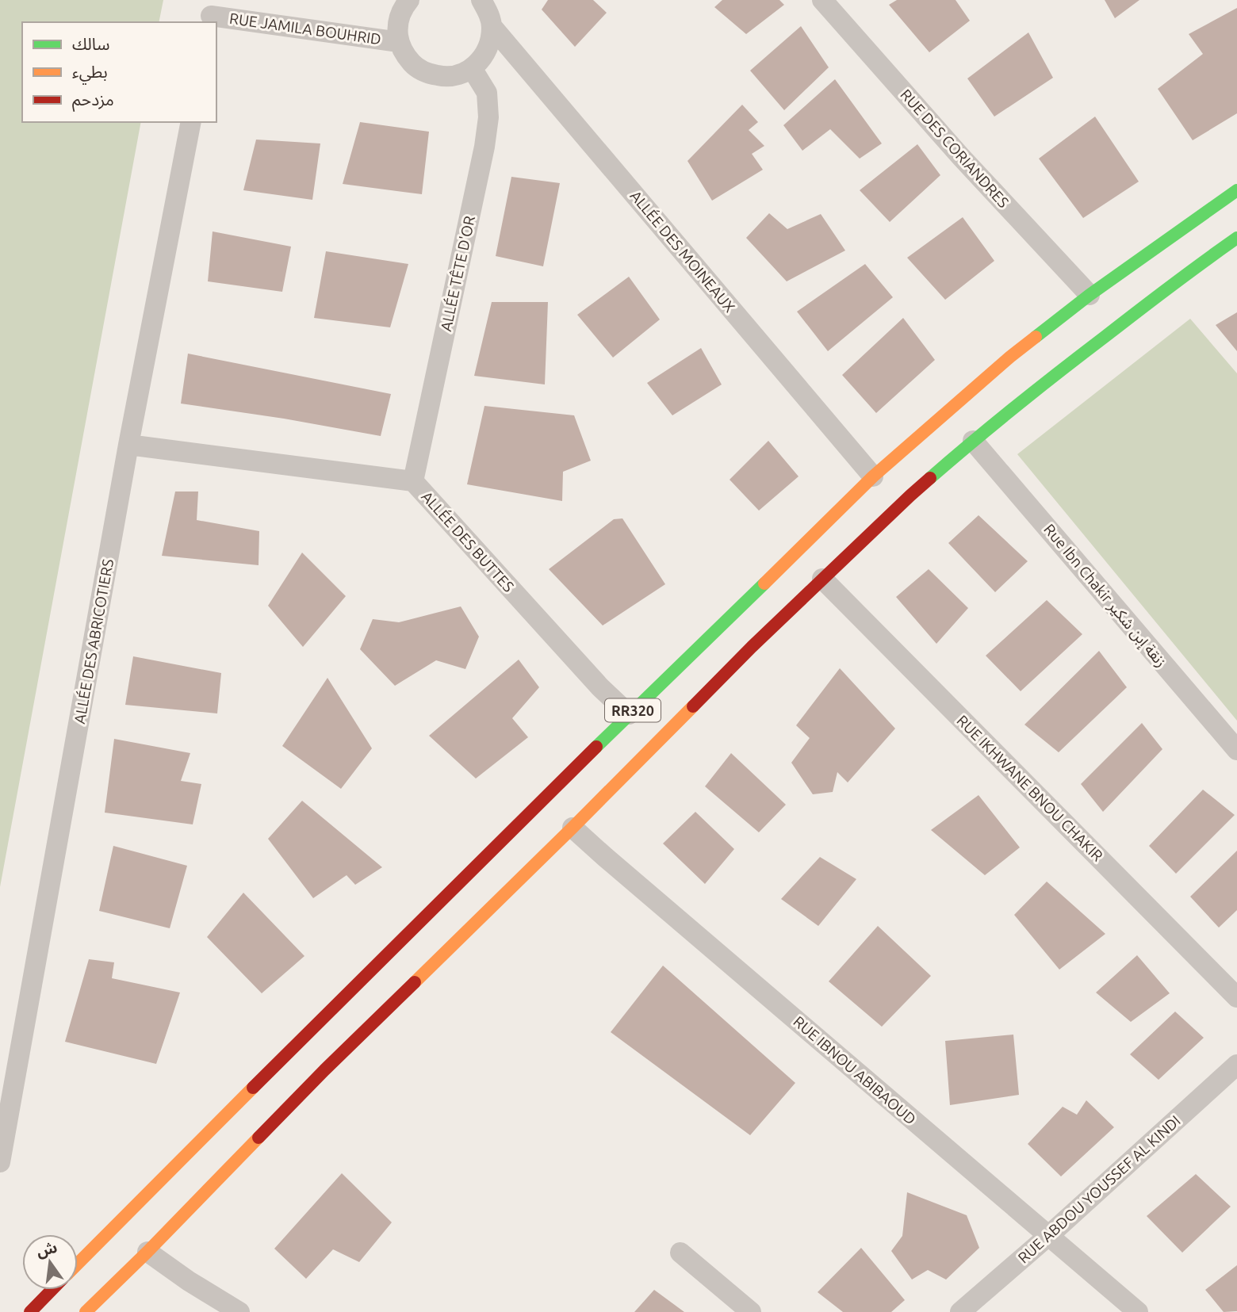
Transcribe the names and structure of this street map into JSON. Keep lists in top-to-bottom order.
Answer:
{
  "streets": {
    "main road": ["RR320"],
    "street": [
      "RUE JAMILA BOUHRID",
      "RUE DES CORIANDRES",
      "ALLÉE DES MOINEAUX",
      "ALLÉE TÊTE D'OR",
      "ALLÉE DES BUTTES",
      "Rue Ibn Chakir زنقة إبن شكير",
      "ALLÉE DES ABRICOTIERS",
      "RUE IKHWANE BNOU CHAKIR",
      "RUE IBNOU ABIBAOUD",
      "RUE ABDOU YOUSSEF AL KINDI"
    ]
  },
  "crossings": [
    ["RUE DES CORIANDRES", "RR320"],
    ["ALLÉE DES MOINEAUX", "RR320"],
    ["ALLÉE TÊTE D'OR", "ALLÉE DES BUTTES"],
    ["ALLÉE DES BUTTES", "ALLÉE DES ABRICOTIERS"],
    ["ALLÉE DES BUTTES", "RR320"],
    ["Rue Ibn Chakir زنقة إبن شكير", "RR320"],
    ["RR320", "RUE IKHWANE BNOU CHAKIR"],
    ["RR320", "RUE IBNOU ABIBAOUD"],
    ["RUE IBNOU ABIBAOUD", "RUE ABDOU YOUSSEF AL KINDI"]
  ],
  "legend": ["سالك", "بطيء", "مزدحم"],
  "north": "top"
}
